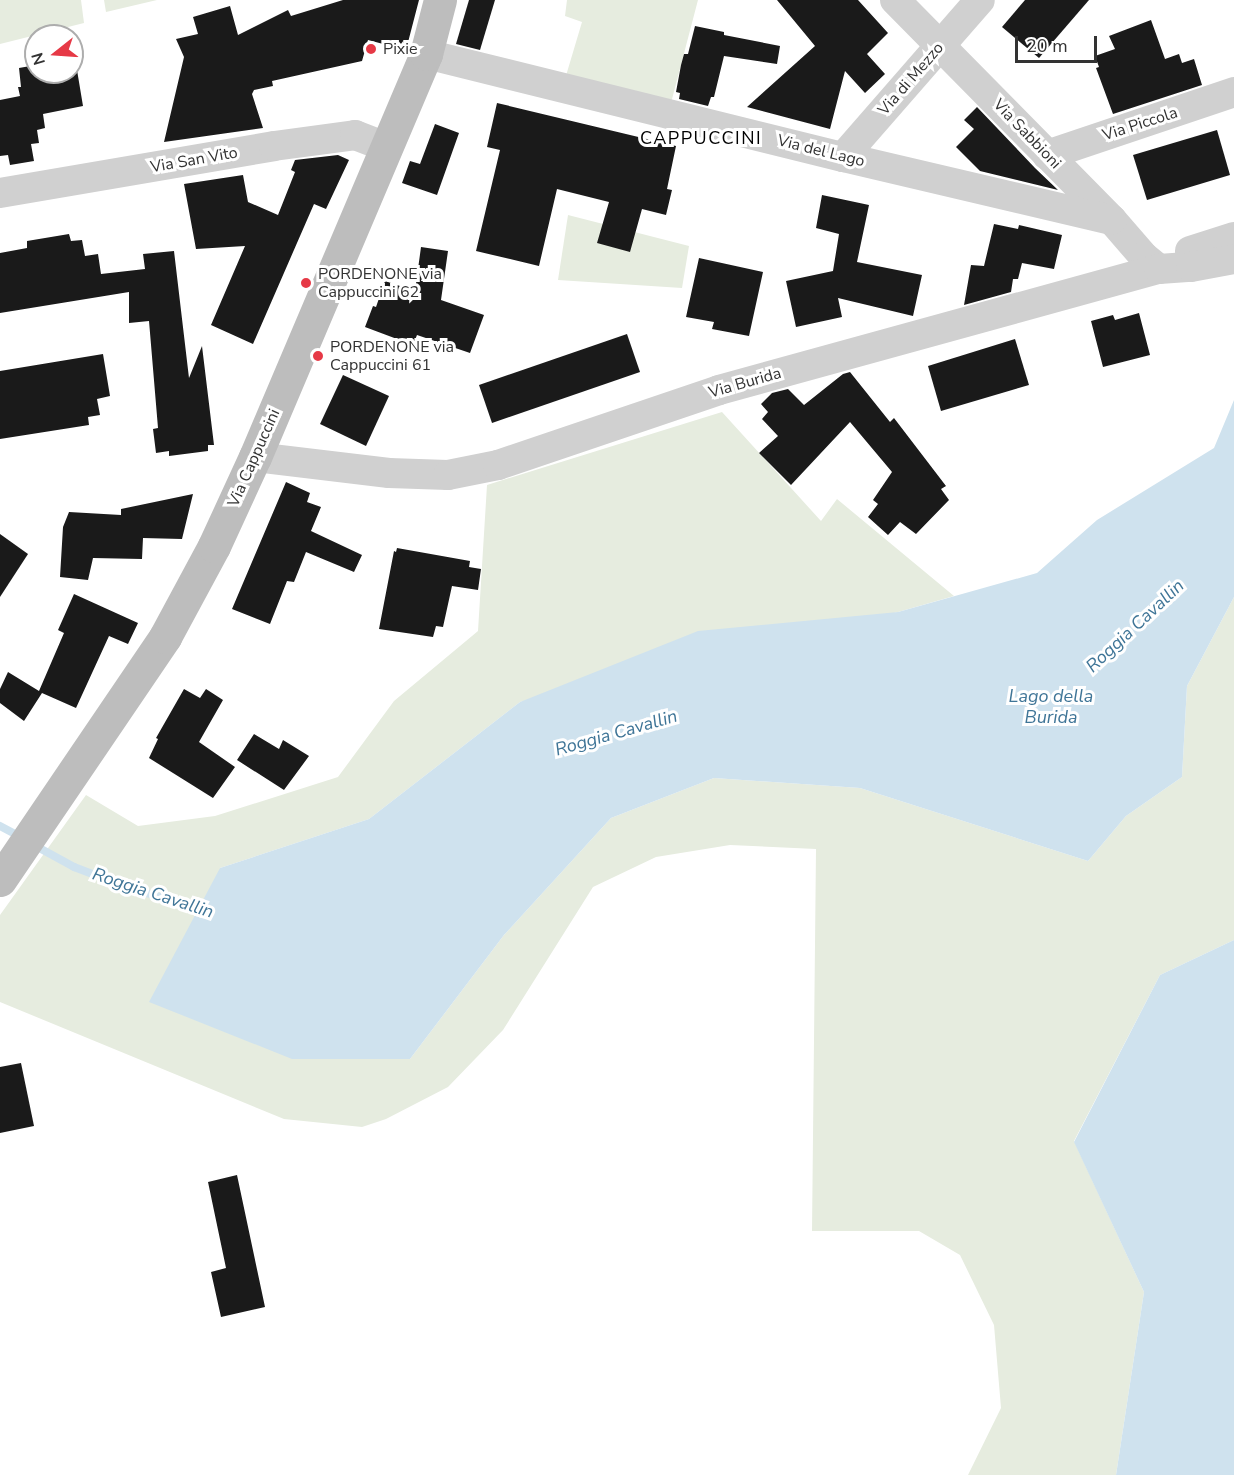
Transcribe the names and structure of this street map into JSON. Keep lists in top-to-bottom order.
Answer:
{
  "streets": {
    "main road": ["Via Cappuccini"],
    "street": [
      "Via di Mezzo",
      "Via Piccola",
      "Via Sabbioni",
      "Via del Lago",
      "Via San Vito",
      "Via Burida"
    ]
  },
  "crossings": [
    ["Via di Mezzo", "Via Sabbioni"],
    ["Via di Mezzo", "Via del Lago"],
    ["Via Piccola", "Via Sabbioni"],
    ["Via Sabbioni", "Via del Lago"],
    ["Via Sabbioni", "Via Burida"],
    ["Via del Lago", "Via Cappuccini"],
    ["Via San Vito", "Via Cappuccini"],
    ["Via Burida", "Via Cappuccini"]
  ],
  "districts": ["CAPPUCCINI"],
  "water": ["Roggia Cavallin", "Lago della Burida"],
  "places": ["Pixie", "PORDENONE via Cappuccini 62", "PORDENONE via Cappuccini 61"],
  "scale_bar": "20 m",
  "north": "left"
}
